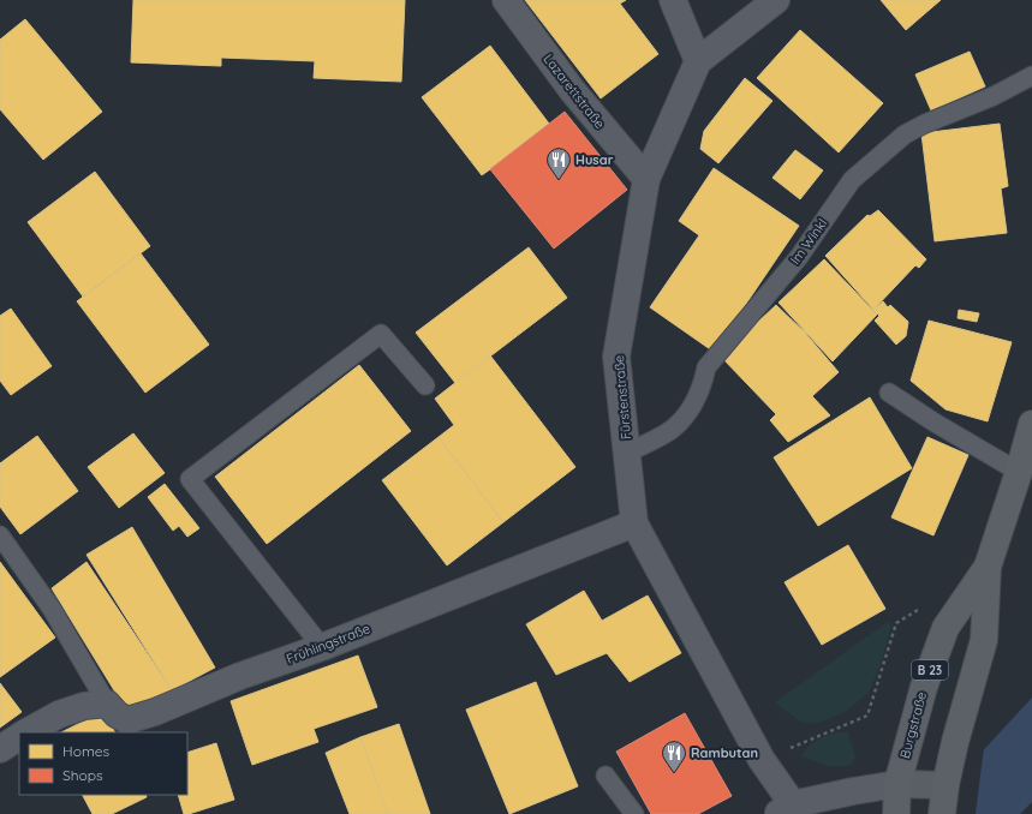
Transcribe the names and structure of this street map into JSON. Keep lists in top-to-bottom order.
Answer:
{
  "streets": {
    "main road": ["B 23", "Burgstraße"],
    "street": ["Lazarettstraße", "Fürstenstraße", "Frühlingstraße"],
    "lane": ["Im Winkl"]
  },
  "crossings": [
    ["Lazarettstraße", "Fürstenstraße"],
    ["Im Winkl", "Fürstenstraße"],
    ["Fürstenstraße", "Frühlingstraße"],
    ["B 23", "Burgstraße"]
  ],
  "places": {
    "restaurant": ["Husar", "Rambutan"]
  },
  "legend": ["Homes", "Shops"]
}
